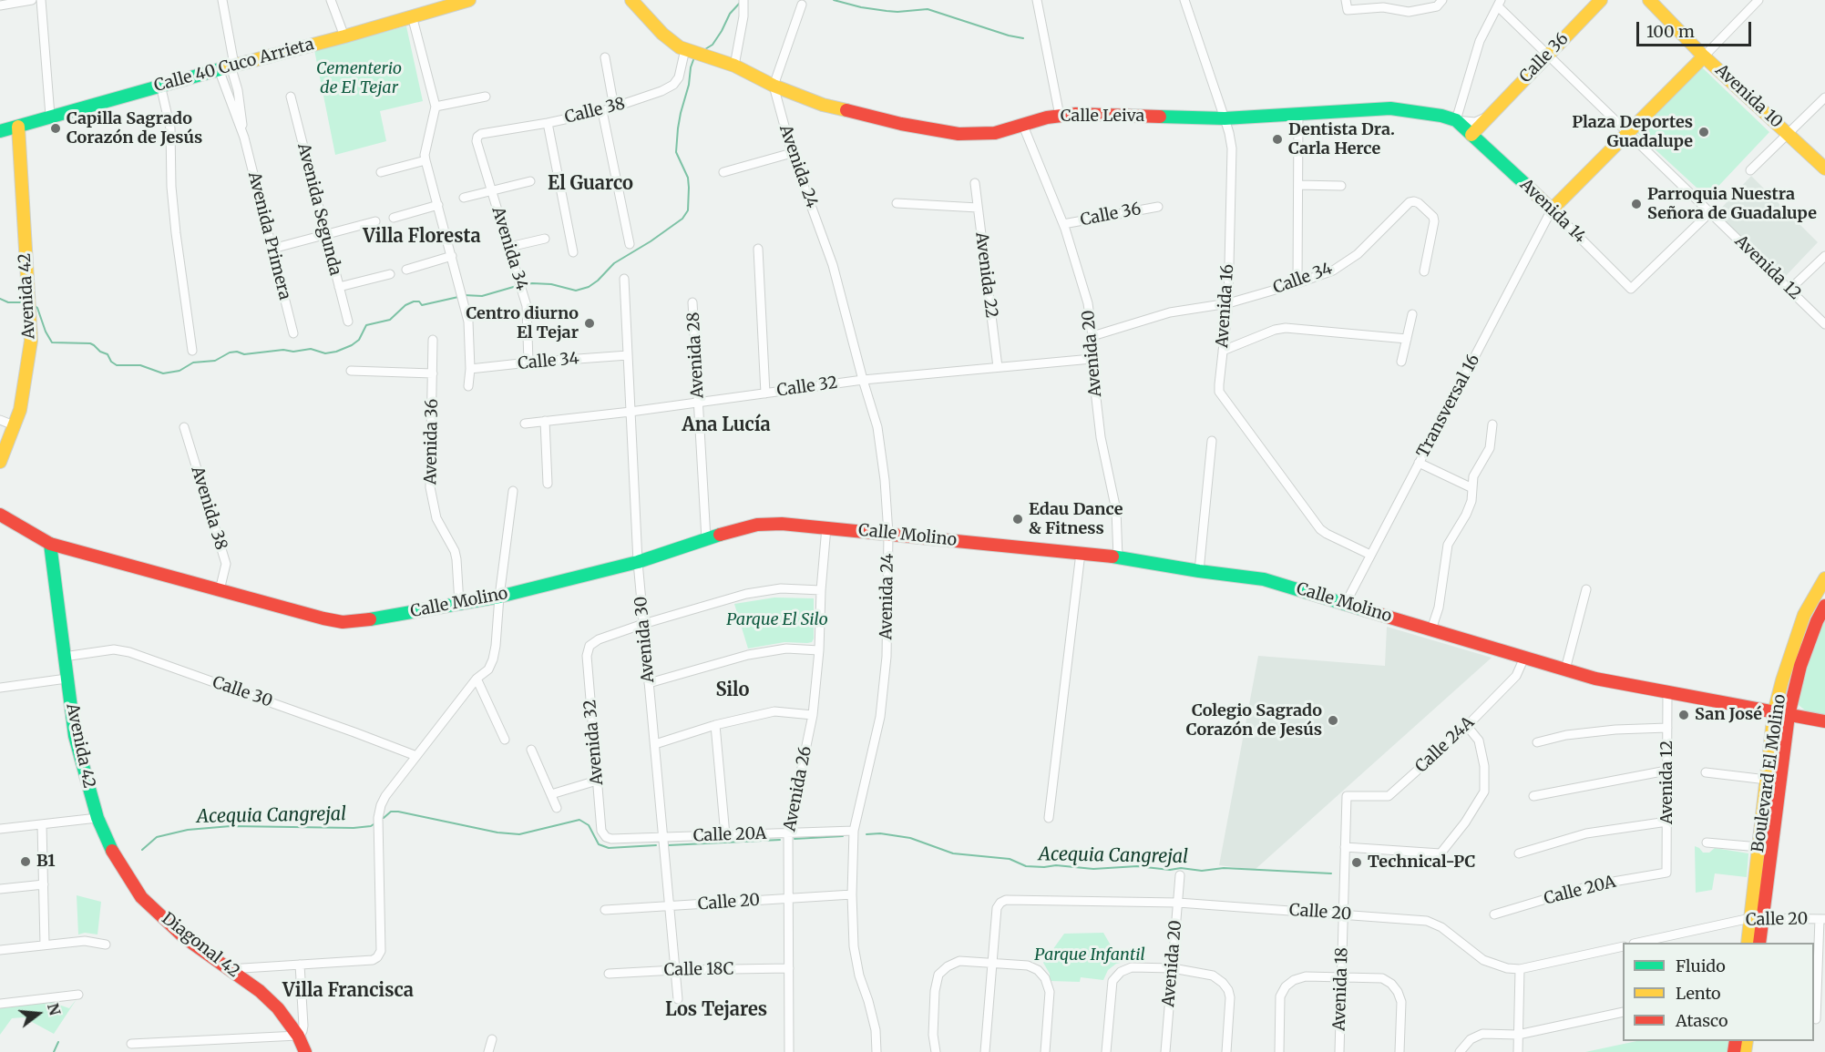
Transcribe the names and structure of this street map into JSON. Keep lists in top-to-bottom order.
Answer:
{
  "streets": {
    "main road": [
      "Calle 36",
      "Calle 40 Cuco Arrieta",
      "Avenida 10",
      "Calle Leiva",
      "Avenida 14",
      "Avenida 42",
      "Calle Molino",
      "Boulevard El Molino",
      "Diagonal 42"
    ],
    "street": [
      "Calle 38",
      "Avenida 24",
      "Avenida Segunda",
      "Avenida Primera",
      "Avenida 34",
      "Avenida 12",
      "Avenida 22",
      "Calle 34",
      "Avenida 16",
      "Avenida 20",
      "Avenida 28",
      "Calle 32",
      "Transversal 16",
      "Avenida 36",
      "Avenida 38",
      "Avenida 30",
      "Calle 30",
      "Avenida 32",
      "Calle 24A",
      "Avenida 26",
      "Calle 20A",
      "Calle 20",
      "Calle 18C",
      "Avenida 18"
    ]
  },
  "crossings": [
    ["Calle 36", "Calle Leiva"],
    ["Calle 36", "Avenida 14"],
    ["Calle 36", "Avenida 12"],
    ["Calle 36", "Avenida 20"],
    ["Calle 40 Cuco Arrieta", "Avenida Primera"],
    ["Calle 40 Cuco Arrieta", "Avenida 42"],
    ["Calle 38", "Calle Leiva"],
    ["Calle 38", "Avenida 34"],
    ["Calle Leiva", "Avenida 24"],
    ["Calle Leiva", "Avenida 14"],
    ["Calle Leiva", "Avenida 16"],
    ["Calle Leiva", "Avenida 20"],
    ["Avenida 24", "Calle 32"],
    ["Avenida 24", "Calle Molino"],
    ["Avenida 24", "Calle 20A"],
    ["Avenida 24", "Calle 20"],
    ["Avenida 14", "Avenida 12"],
    ["Avenida 14", "Transversal 16"],
    ["Avenida 34", "Calle 34"],
    ["Avenida 12", "Calle Molino"],
    ["Avenida 12", "Calle 20A"],
    ["Avenida 22", "Calle 32"],
    ["Calle 34", "Avenida 16"],
    ["Calle 34", "Avenida 20"],
    ["Calle 34", "Avenida 30"],
    ["Avenida 42", "Calle Molino"],
    ["Avenida 42", "Calle 30"],
    ["Avenida 42", "Diagonal 42"],
    ["Avenida 16", "Transversal 16"],
    ["Avenida 20", "Calle 32"],
    ["Avenida 20", "Calle Molino"],
    ["Avenida 20", "Calle 20"],
    ["Avenida 28", "Calle 32"],
    ["Avenida 28", "Calle Molino"],
    ["Calle 32", "Avenida 30"],
    ["Transversal 16", "Calle Molino"],
    ["Avenida 36", "Calle Molino"],
    ["Avenida 38", "Calle Molino"],
    ["Calle Molino", "Avenida 30"],
    ["Calle Molino", "Calle 24A"],
    ["Calle Molino", "Boulevard El Molino"],
    ["Calle Molino", "Avenida 26"],
    ["Avenida 30", "Avenida 32"],
    ["Avenida 30", "Calle 20A"],
    ["Avenida 30", "Calle 20"],
    ["Avenida 30", "Calle 18C"],
    ["Avenida 32", "Calle 20A"],
    ["Calle 24A", "Avenida 18"],
    ["Boulevard El Molino", "Calle 20"],
    ["Avenida 26", "Calle 20A"],
    ["Avenida 26", "Calle 20"],
    ["Avenida 26", "Calle 18C"],
    ["Calle 20", "Avenida 18"]
  ],
  "districts": [
    "El Guarco",
    "Villa Floresta",
    "Ana Lucía",
    "Silo",
    "Villa Francisca",
    "Los Tejares"
  ],
  "water": ["Acequia Cangrejal"],
  "parks": ["Cementerio de El Tejar", "Parque El Silo", "Parque Infantil"],
  "places": [
    "Capilla Sagrado Corazón de Jesús",
    "Plaza Deportes Guadalupe",
    "Dentista Dra. Carla Herce",
    "Parroquia Nuestra Señora de Guadalupe",
    "Centro diurno El Tejar",
    "Edau Dance & Fitness",
    "San José",
    "Colegio Sagrado Corazón de Jesús",
    "B1",
    "Technical-PC"
  ],
  "legend": ["Fluido", "Lento", "Atasco"],
  "scale_bar": "100 m",
  "north": "right"
}
